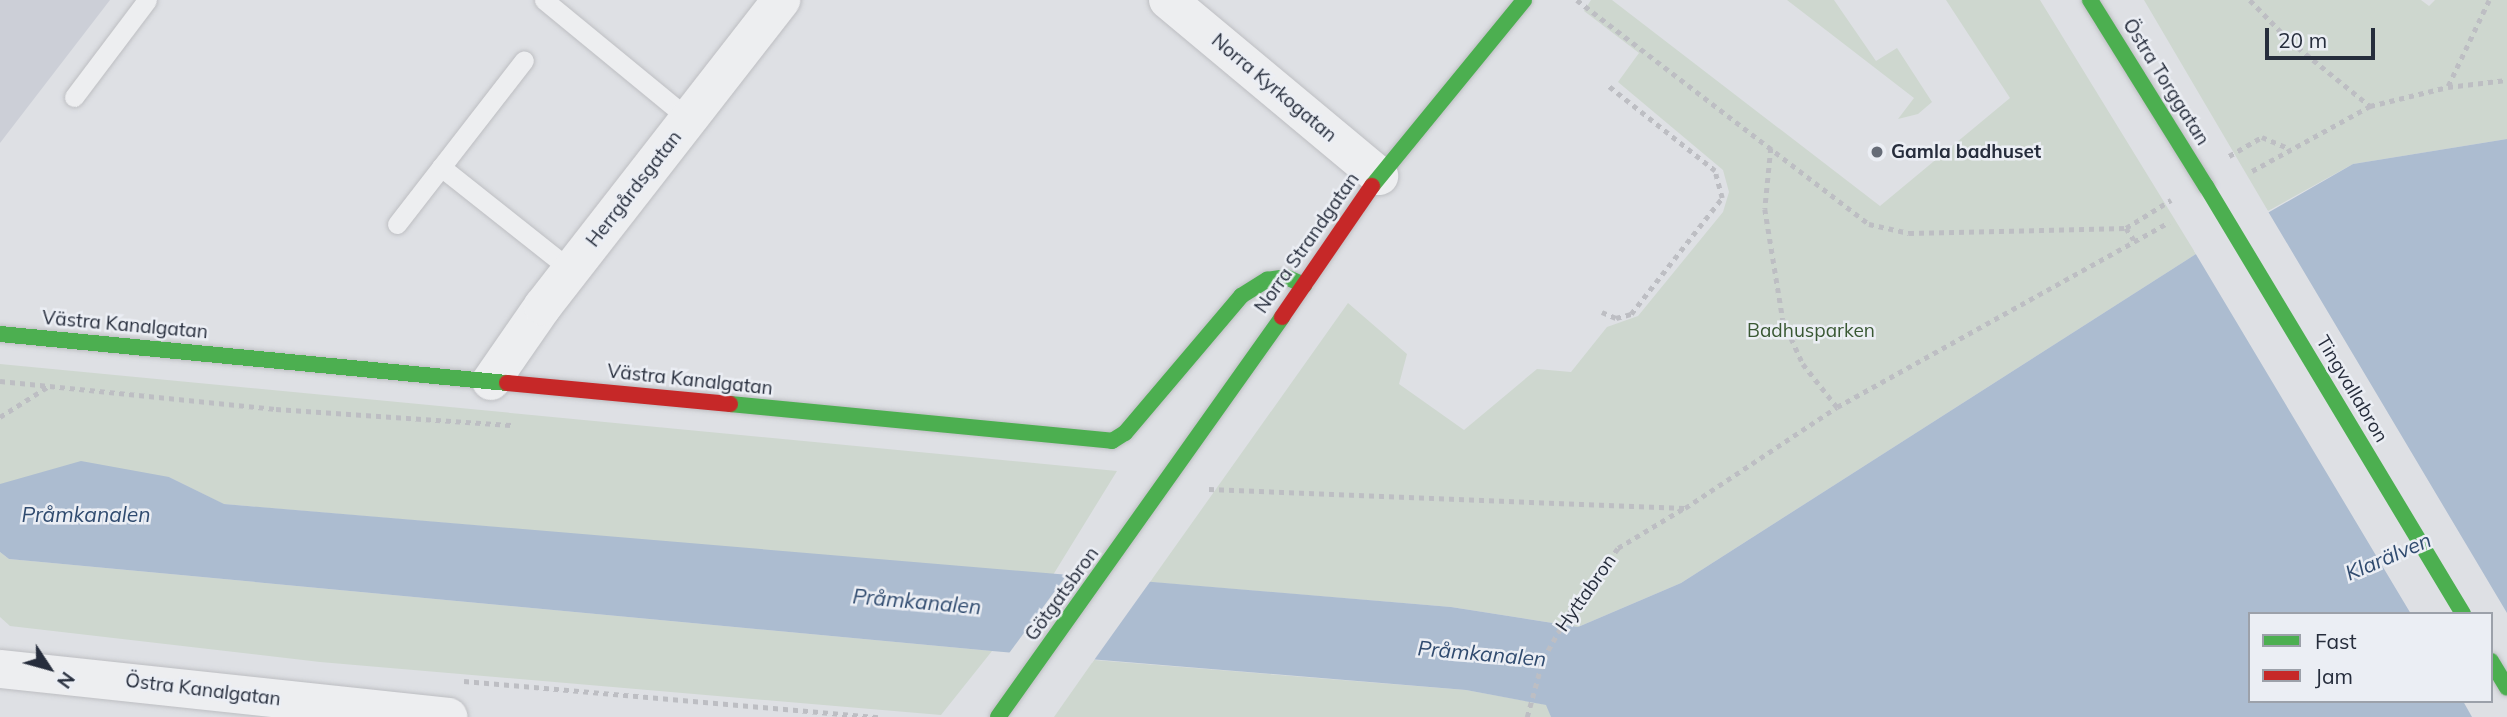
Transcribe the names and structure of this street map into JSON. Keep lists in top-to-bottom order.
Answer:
{
  "streets": {
    "street": [
      "Östra Torggatan",
      "Norra Kyrkogatan",
      "Herrgårdsgatan",
      "Norra Strandgatan",
      "Västra Kanalgatan",
      "Tingvallabron",
      "Götgatsbron",
      "Östra Kanalgatan"
    ],
    "path": ["Hyttabron"]
  },
  "crossings": [
    ["Östra Torggatan", "Tingvallabron"],
    ["Norra Kyrkogatan", "Norra Strandgatan"],
    ["Herrgårdsgatan", "Västra Kanalgatan"],
    ["Norra Strandgatan", "Västra Kanalgatan"],
    ["Norra Strandgatan", "Götgatsbron"]
  ],
  "water": ["Pråmkanalen", "Klarälven"],
  "parks": ["Badhusparken"],
  "places": ["Gamla badhuset"],
  "legend": ["Fast", "Jam"],
  "scale_bar": "20 m",
  "north": "bottom right"
}
